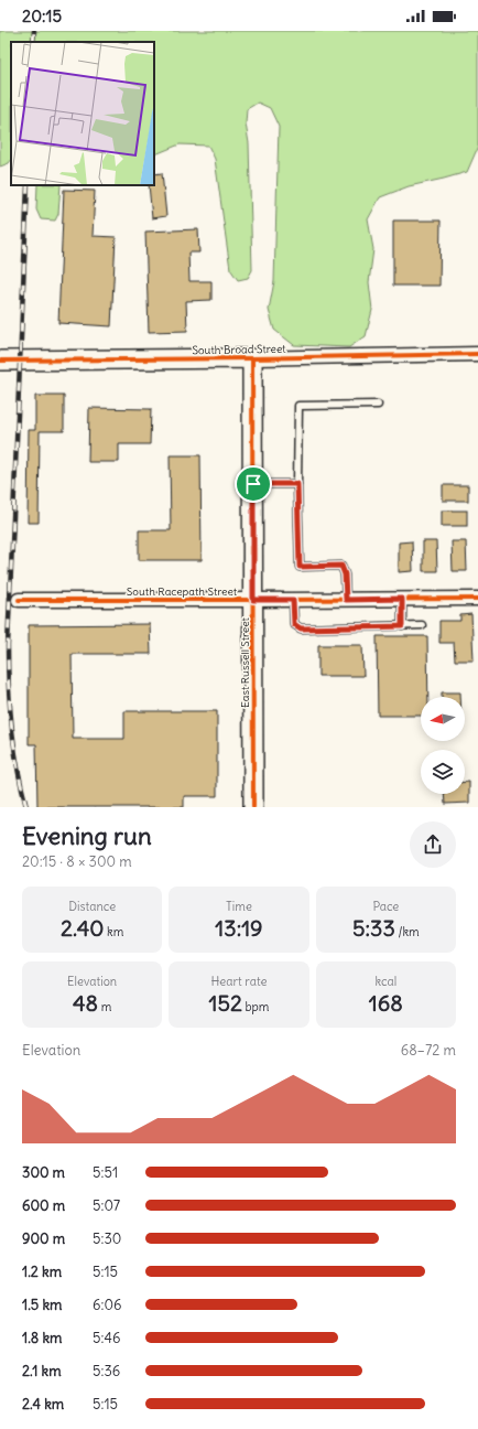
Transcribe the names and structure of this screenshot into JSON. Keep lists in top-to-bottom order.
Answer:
{
  "streets": {
    "street": ["South Broad Street", "South Racepath Street", "East Russell Street"]
  },
  "crossings": [
    ["South Broad Street", "East Russell Street"],
    ["South Racepath Street", "East Russell Street"]
  ],
  "north": "left",
  "page": {
    "status": "20:15",
    "heading": ["Evening run", "20:15 · 8 × 300 m"],
    "stats": [
      ["Distance", "2.40 km"],
      ["Time", "13:19"],
      ["Pace", "5:33 /km"],
      ["Elevation", "48 m"],
      ["Heart rate", "152 bpm"],
      ["kcal", "168"]
    ],
    "chart": ["Elevation", "68–72 m"],
    "list": [
      {
        "name": "300 m",
        "note": "5:51"
      },
      {
        "name": "600 m",
        "note": "5:07"
      },
      {
        "name": "900 m",
        "note": "5:30"
      },
      {
        "name": "1.2 km",
        "note": "5:15"
      },
      {
        "name": "1.5 km",
        "note": "6:06"
      },
      {
        "name": "1.8 km",
        "note": "5:46"
      },
      {
        "name": "2.1 km",
        "note": "5:36"
      },
      {
        "name": "2.4 km",
        "note": "5:15"
      }
    ]
  }
}
